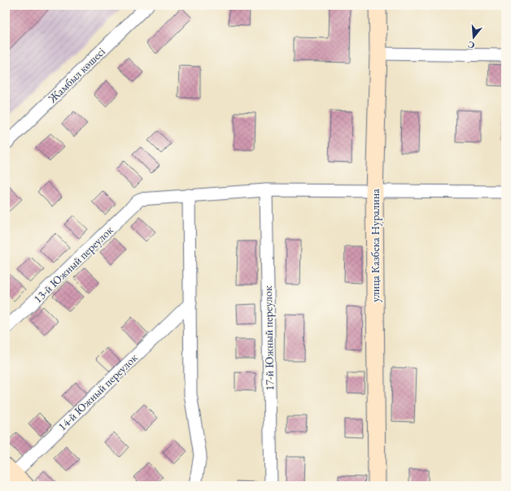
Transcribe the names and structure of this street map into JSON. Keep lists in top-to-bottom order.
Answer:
{
  "streets": {
    "street": [
      "Жамбыл көшесі",
      "улица Казбека Нуралина",
      "13-й Южный переулок",
      "17-й Южный переулок",
      "14-й Южный переулок"
    ]
  },
  "north": "bottom"
}
